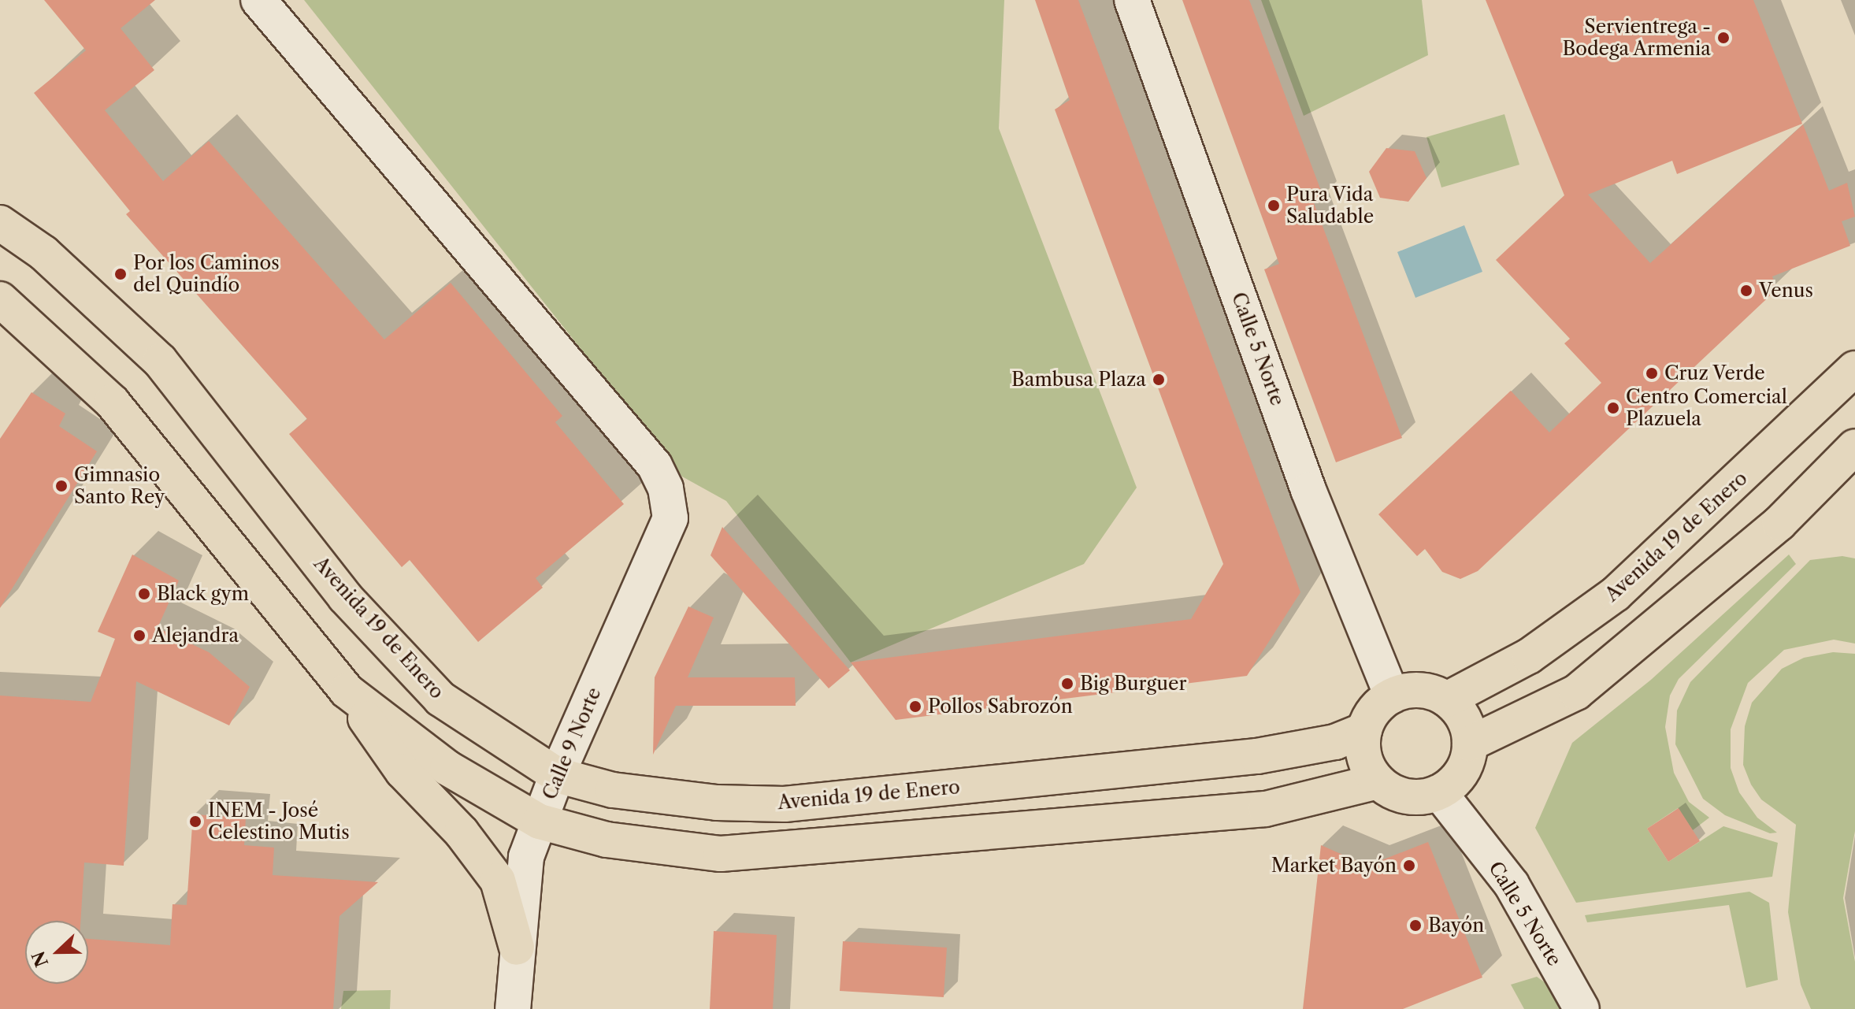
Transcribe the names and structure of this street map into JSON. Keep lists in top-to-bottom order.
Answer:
{
  "streets": {
    "main road": ["Avenida 19 de Enero"],
    "street": ["Calle 5 Norte", "Calle 9 Norte"]
  },
  "crossings": [
    ["Calle 5 Norte", "Avenida 19 de Enero"],
    ["Avenida 19 de Enero", "Calle 9 Norte"]
  ],
  "places": [
    "Servientrega - Bodega Armenia",
    "Pura Vida Saludable",
    "Por los Caminos del Quindío",
    "Venus",
    "Cruz Verde",
    "Bambusa Plaza",
    "Centro Comercial Plazuela",
    "Gimnasio Santo Rey",
    "Black gym",
    "Alejandra",
    "Big Burguer",
    "Pollos Sabrozón",
    "INEM - José Celestino Mutis",
    "Market Bayón",
    "Bayón"
  ],
  "north": "left"
}
